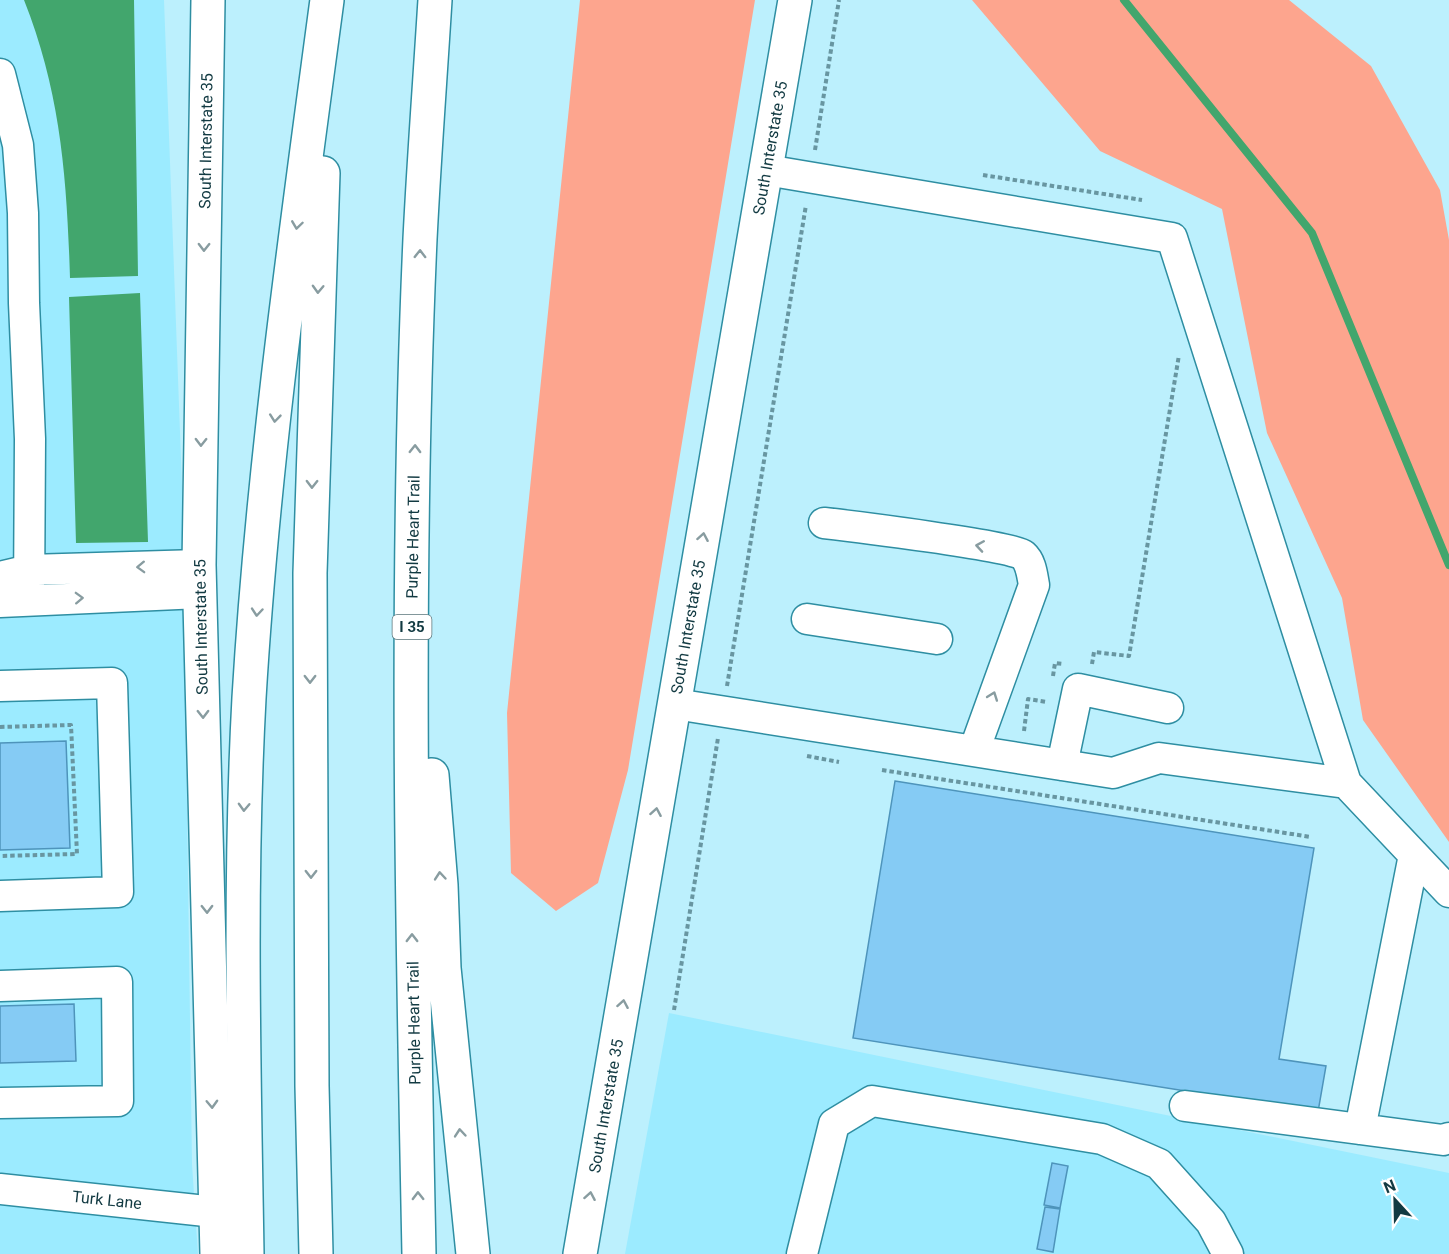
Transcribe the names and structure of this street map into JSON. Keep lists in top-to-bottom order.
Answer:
{
  "streets": {
    "main road": ["South Interstate 35", "Purple Heart Trail", "I 35"],
    "street": ["Turk Lane"]
  },
  "crossings": [
    ["South Interstate 35", "Turk Lane"]
  ],
  "north": "top"
}
